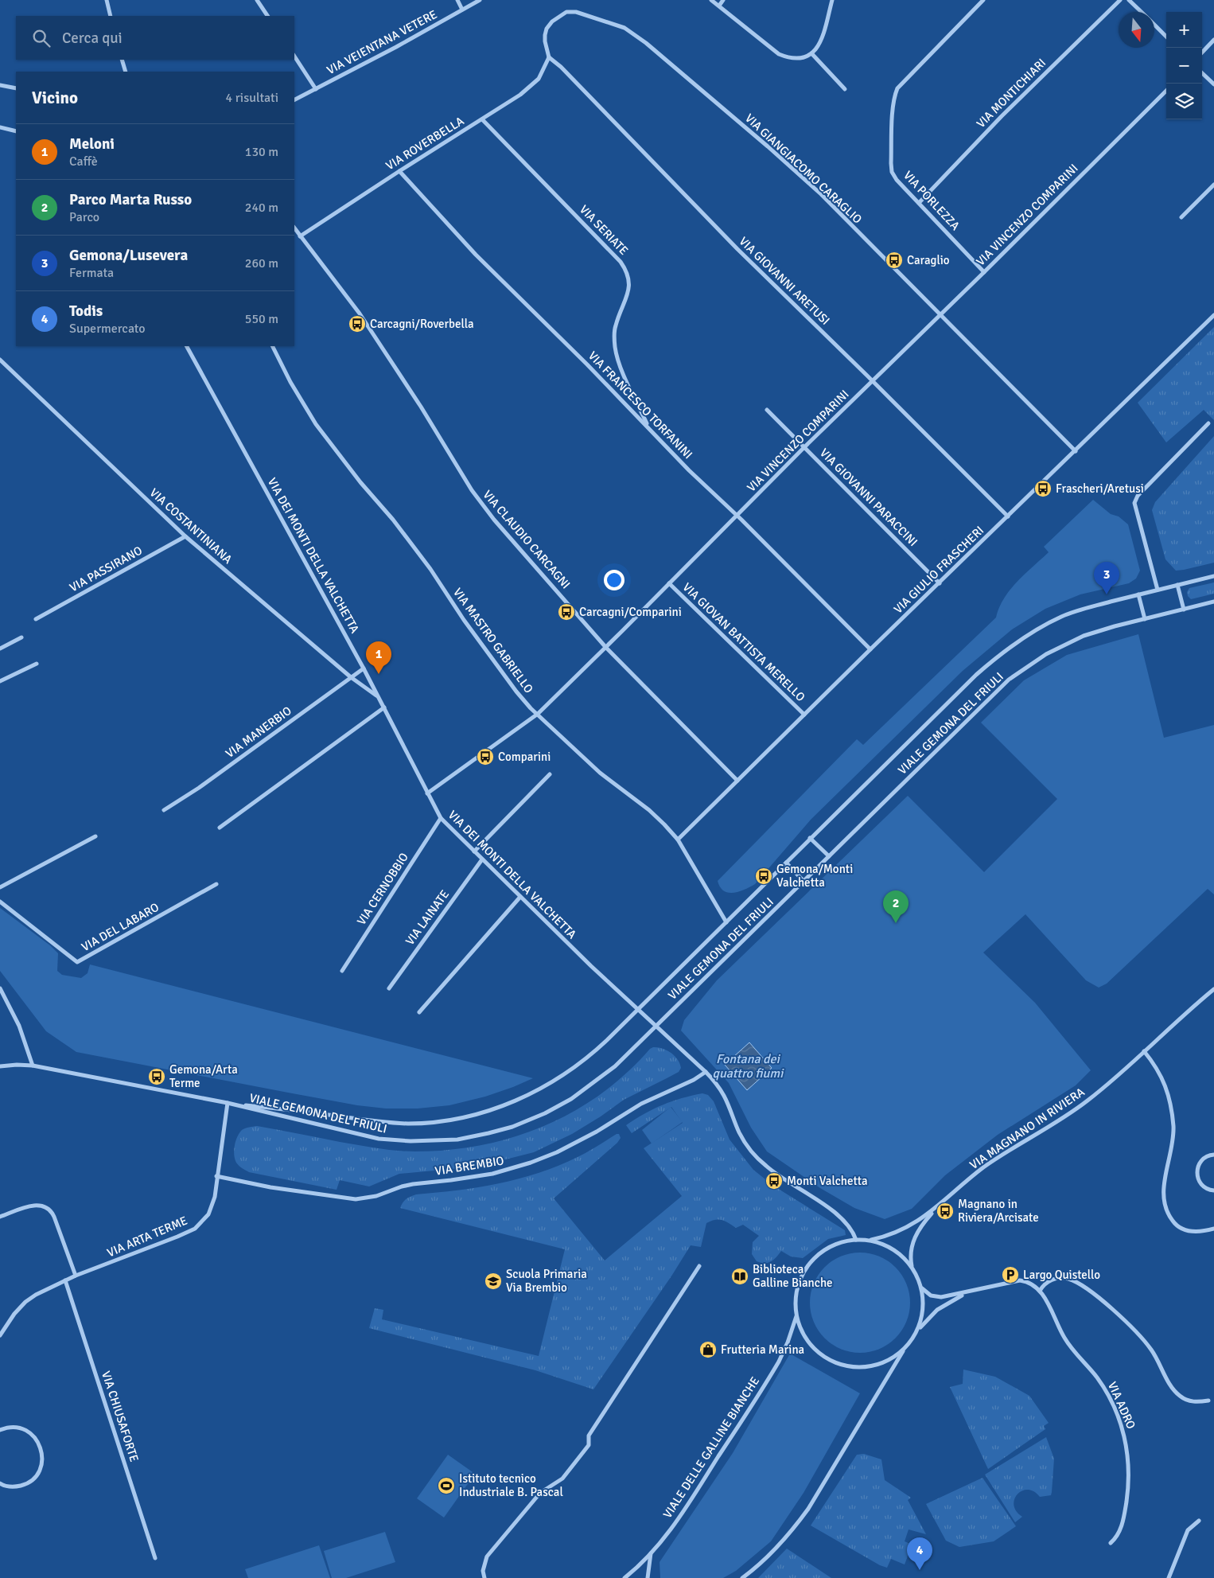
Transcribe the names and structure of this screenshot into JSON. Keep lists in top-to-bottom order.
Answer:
{
  "streets": {
    "street": [
      "VIA VEIENTANA VETERE",
      "VIA MONTICHIARI",
      "VIA ROVERBELLA",
      "VIA GIANGIACOMO CARAGLIO",
      "VIA PORLEZZA",
      "VIA VINCENZO COMPARINI",
      "VIA SERIATE",
      "VIA GIOVANNI ARETUSI",
      "VIA FRANCESCO TORFANINI",
      "VIA GIOVANNI PARACCINI",
      "VIA COSTANTINIANA",
      "VIA CLAUDIO CARCAGNI",
      "VIA DEI MONTI DELLA VALCHETTA",
      "VIA PASSIRANO",
      "VIA GIULIO FRASCHERI",
      "VIA MASTRO GABRIELLO",
      "VIA GIOVAN BATTISTA MERELLO",
      "VIALE GEMONA DEL FRIULI",
      "VIA MANERBIO",
      "VIA CERNOBBIO",
      "VIA LAINATE",
      "VIA DEL LABARO",
      "VIA MAGNANO IN RIVIERA",
      "VIA BREMBIO",
      "VIA ARTA TERME",
      "VIA ADRO",
      "VIA CHIUSAFORTE",
      "VIALE DELLE GALLINE BIANCHE"
    ]
  },
  "crossings": [
    ["VIA MONTICHIARI", "VIA PORLEZZA"],
    ["VIA ROVERBELLA", "VIA GIANGIACOMO CARAGLIO"],
    ["VIA ROVERBELLA", "VIA SERIATE"],
    ["VIA ROVERBELLA", "VIA GIOVANNI ARETUSI"],
    ["VIA ROVERBELLA", "VIA FRANCESCO TORFANINI"],
    ["VIA ROVERBELLA", "VIA CLAUDIO CARCAGNI"],
    ["VIA GIANGIACOMO CARAGLIO", "VIA VINCENZO COMPARINI"],
    ["VIA GIANGIACOMO CARAGLIO", "VIA GIOVANNI ARETUSI"],
    ["VIA GIANGIACOMO CARAGLIO", "VIA GIULIO FRASCHERI"],
    ["VIA PORLEZZA", "VIA VINCENZO COMPARINI"],
    ["VIA VINCENZO COMPARINI", "VIA GIOVANNI ARETUSI"],
    ["VIA VINCENZO COMPARINI", "VIA FRANCESCO TORFANINI"],
    ["VIA VINCENZO COMPARINI", "VIA GIOVANNI PARACCINI"],
    ["VIA VINCENZO COMPARINI", "VIA CLAUDIO CARCAGNI"],
    ["VIA VINCENZO COMPARINI", "VIA DEI MONTI DELLA VALCHETTA"],
    ["VIA VINCENZO COMPARINI", "VIA MASTRO GABRIELLO"],
    ["VIA VINCENZO COMPARINI", "VIA GIOVAN BATTISTA MERELLO"],
    ["VIA SERIATE", "VIA FRANCESCO TORFANINI"],
    ["VIA GIOVANNI ARETUSI", "VIA GIULIO FRASCHERI"],
    ["VIA FRANCESCO TORFANINI", "VIA GIULIO FRASCHERI"],
    ["VIA GIOVANNI PARACCINI", "VIA GIULIO FRASCHERI"],
    ["VIA COSTANTINIANA", "VIA DEI MONTI DELLA VALCHETTA"],
    ["VIA COSTANTINIANA", "VIA PASSIRANO"],
    ["VIA COSTANTINIANA", "VIA MANERBIO"],
    ["VIA CLAUDIO CARCAGNI", "VIA GIULIO FRASCHERI"],
    ["VIA DEI MONTI DELLA VALCHETTA", "VIALE GEMONA DEL FRIULI"],
    ["VIA DEI MONTI DELLA VALCHETTA", "VIA MANERBIO"],
    ["VIA DEI MONTI DELLA VALCHETTA", "VIA CERNOBBIO"],
    ["VIA DEI MONTI DELLA VALCHETTA", "VIA LAINATE"],
    ["VIA DEI MONTI DELLA VALCHETTA", "VIA MAGNANO IN RIVIERA"],
    ["VIA DEI MONTI DELLA VALCHETTA", "VIA BREMBIO"],
    ["VIA DEI MONTI DELLA VALCHETTA", "VIALE DELLE GALLINE BIANCHE"],
    ["VIA GIULIO FRASCHERI", "VIA MASTRO GABRIELLO"],
    ["VIA GIULIO FRASCHERI", "VIA GIOVAN BATTISTA MERELLO"],
    ["VIA MASTRO GABRIELLO", "VIALE GEMONA DEL FRIULI"],
    ["VIALE GEMONA DEL FRIULI", "VIA ARTA TERME"],
    ["VIA MAGNANO IN RIVIERA", "VIALE DELLE GALLINE BIANCHE"],
    ["VIA BREMBIO", "VIA ARTA TERME"],
    ["VIA ARTA TERME", "VIA CHIUSAFORTE"]
  ],
  "water": ["Fontana dei quattro fiumi"],
  "places": {
    "bus stop": [
      "Caraglio",
      "Carcagni/Roverbella",
      "Frascheri/Aretusi",
      "Carcagni/Comparini",
      "Comparini",
      "Gemona/Monti Valchetta",
      "Gemona/Arta Terme",
      "Monti Valchetta",
      "Magnano in Riviera/Arcisate"
    ],
    "parking": ["Largo Quistello"],
    "library": ["Biblioteca Galline Bianche"],
    "school or university": ["Scuola Primaria Via Brembio"],
    "shop": ["Frutteria Marina"],
    "sports": ["Istituto tecnico Industriale B. Pascal"]
  },
  "north": "bottom",
  "page": {
    "map_buttons": ["+", "−"],
    "search": "Cerca qui",
    "heading": ["Vicino", "4 risultati"],
    "list": [
      {
        "mark": "1",
        "name": "Meloni",
        "note": "Caffè",
        "value": "130 m"
      },
      {
        "mark": "2",
        "name": "Parco Marta Russo",
        "note": "Parco",
        "value": "240 m"
      },
      {
        "mark": "3",
        "name": "Gemona/Lusevera",
        "note": "Fermata",
        "value": "260 m"
      },
      {
        "mark": "4",
        "name": "Todis",
        "note": "Supermercato",
        "value": "550 m"
      }
    ],
    "pins": [
      "3",
      "1",
      "2",
      "4"
    ]
  }
}
